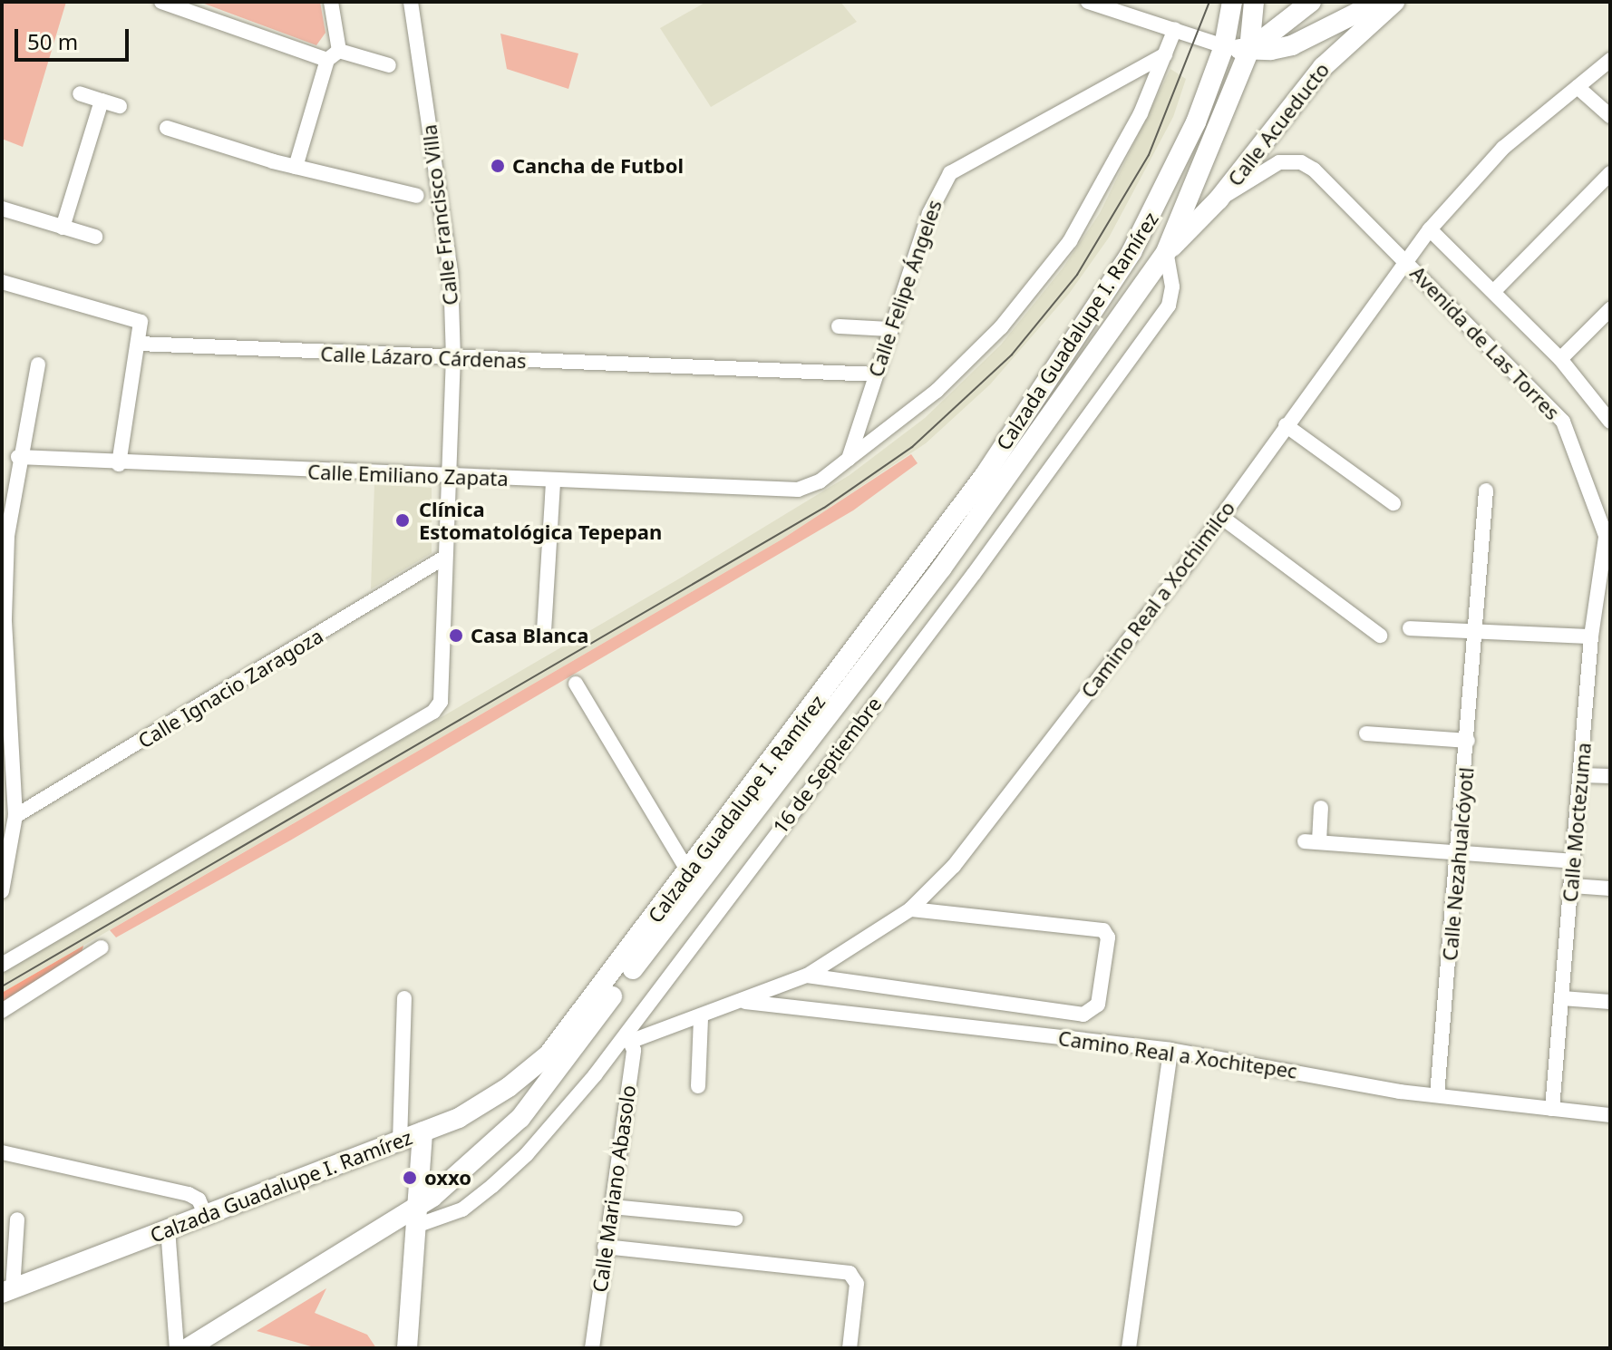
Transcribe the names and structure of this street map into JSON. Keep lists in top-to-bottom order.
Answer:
{
  "streets": {
    "main road": ["Calle Acueducto", "Calzada Guadalupe I. Ramírez"],
    "street": [
      "Calle Francisco Villa",
      "Calle Felipe Ángeles",
      "Avenida de Las Torres",
      "Calle Lázaro Cárdenas",
      "Calle Emiliano Zapata",
      "Camino Real a Xochimilco",
      "Calle Ignacio Zaragoza",
      "16 de Septiembre",
      "Calle Moctezuma",
      "Calle Nezahualcóyotl",
      "Camino Real a Xochitepec",
      "Calle Mariano Abasolo"
    ]
  },
  "crossings": [
    ["Calle Acueducto", "Calzada Guadalupe I. Ramírez"],
    ["Calle Acueducto", "Avenida de Las Torres"],
    ["Calle Acueducto", "16 de Septiembre"],
    ["Calle Francisco Villa", "Calle Lázaro Cárdenas"],
    ["Calle Francisco Villa", "Calle Emiliano Zapata"],
    ["Calle Francisco Villa", "Calle Ignacio Zaragoza"],
    ["Calle Felipe Ángeles", "Calle Lázaro Cárdenas"],
    ["Calle Felipe Ángeles", "Calle Emiliano Zapata"],
    ["Calzada Guadalupe I. Ramírez", "16 de Septiembre"],
    ["Avenida de Las Torres", "Camino Real a Xochimilco"],
    ["Avenida de Las Torres", "Calle Moctezuma"],
    ["Camino Real a Xochimilco", "16 de Septiembre"],
    ["Camino Real a Xochimilco", "Camino Real a Xochitepec"],
    ["Camino Real a Xochimilco", "Calle Mariano Abasolo"],
    ["16 de Septiembre", "Calle Mariano Abasolo"],
    ["Calle Moctezuma", "Camino Real a Xochitepec"],
    ["Calle Nezahualcóyotl", "Camino Real a Xochitepec"]
  ],
  "places": [
    "Cancha de Futbol",
    "Clínica Estomatológica Tepepan",
    "Casa Blanca",
    "oxxo"
  ],
  "scale_bar": "50 m"
}
